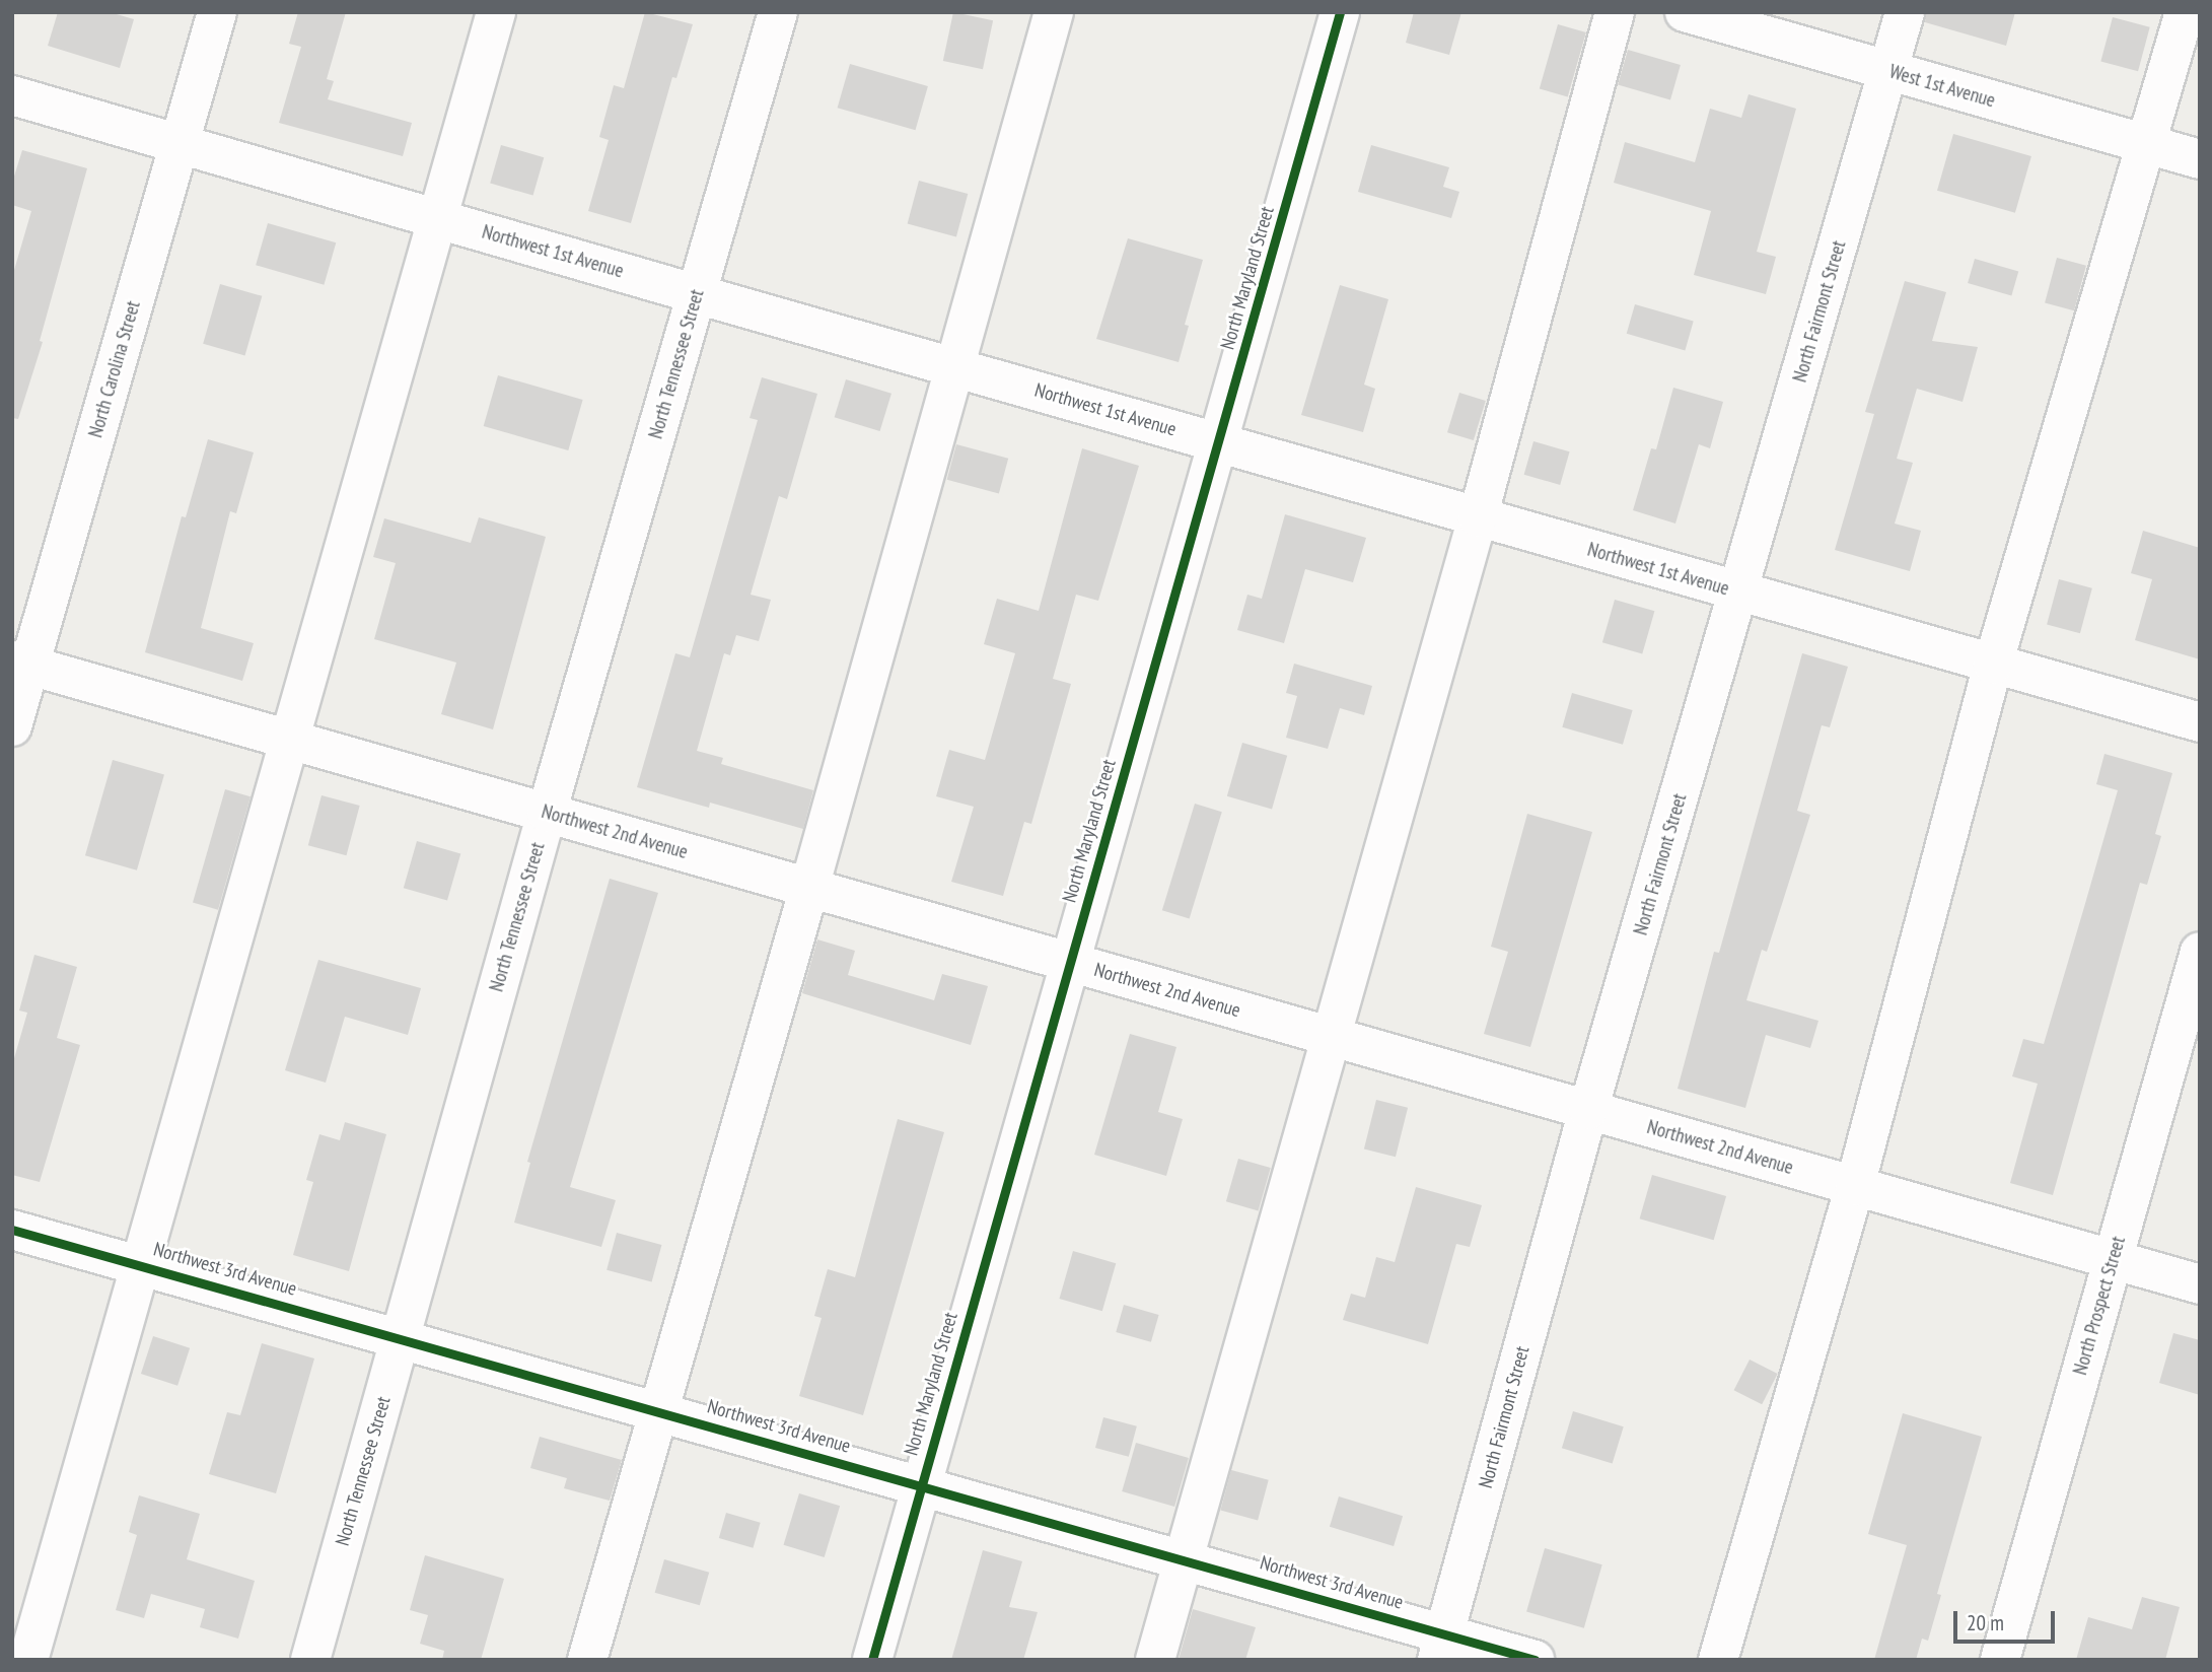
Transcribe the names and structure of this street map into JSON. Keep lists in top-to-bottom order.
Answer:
{
  "streets": {
    "street": [
      "West 1st Avenue",
      "Northwest 1st Avenue",
      "North Maryland Street",
      "North Fairmont Street",
      "North Tennessee Street",
      "North Carolina Street",
      "Northwest 2nd Avenue",
      "Northwest 3rd Avenue",
      "North Prospect Street"
    ]
  },
  "crossings": [
    ["West 1st Avenue", "North Fairmont Street"],
    ["Northwest 1st Avenue", "North Maryland Street"],
    ["Northwest 1st Avenue", "North Fairmont Street"],
    ["Northwest 1st Avenue", "North Tennessee Street"],
    ["Northwest 1st Avenue", "North Carolina Street"],
    ["North Maryland Street", "Northwest 2nd Avenue"],
    ["North Maryland Street", "Northwest 3rd Avenue"],
    ["North Fairmont Street", "Northwest 2nd Avenue"],
    ["North Fairmont Street", "Northwest 3rd Avenue"],
    ["North Tennessee Street", "Northwest 2nd Avenue"],
    ["North Tennessee Street", "Northwest 3rd Avenue"],
    ["North Carolina Street", "Northwest 2nd Avenue"],
    ["Northwest 2nd Avenue", "North Prospect Street"]
  ],
  "scale_bar": "20 m"
}
